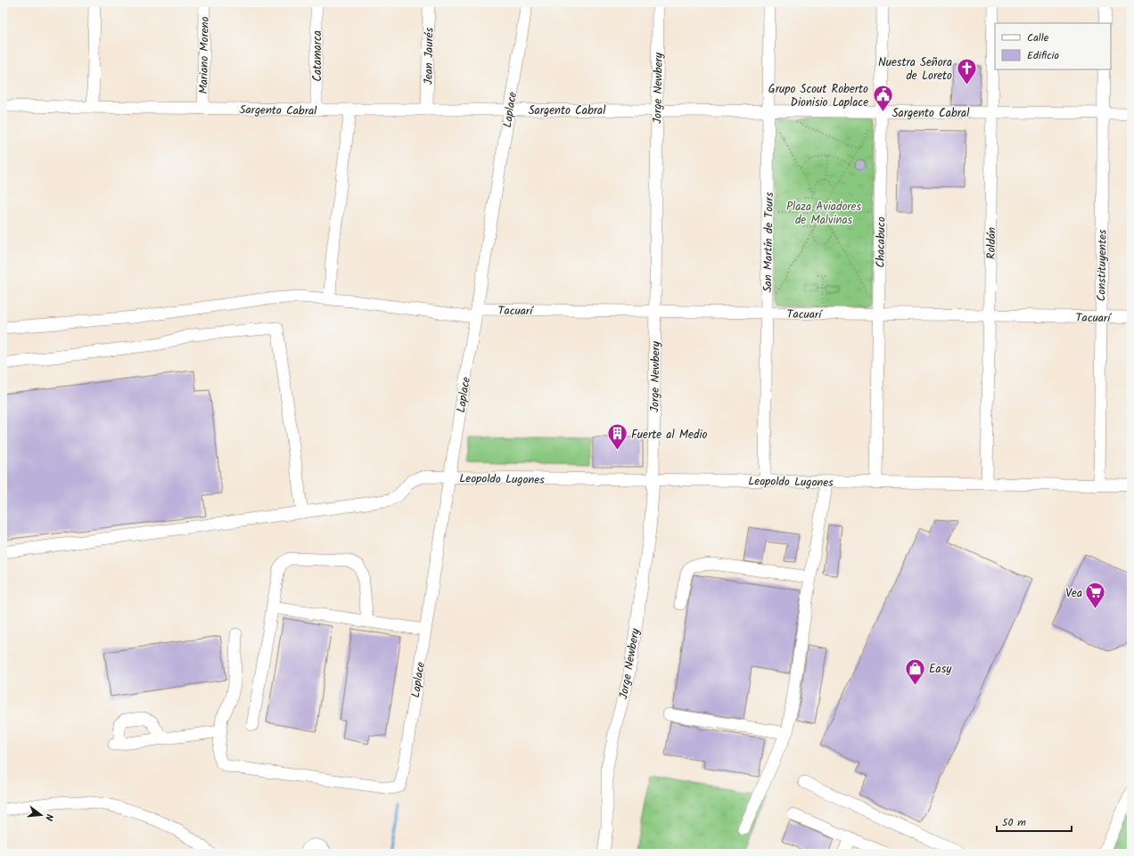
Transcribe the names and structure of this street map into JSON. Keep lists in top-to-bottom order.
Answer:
{
  "streets": {
    "street": [
      "Mariano Moreno",
      "Catamarca",
      "Jean Jaurés",
      "Jorge Newbery",
      "Sargento Cabral",
      "Laplace",
      "San Martín de Tours",
      "Chacabuco",
      "Roldán",
      "Constituyentes",
      "Tacuarí",
      "Leopoldo Lugones"
    ]
  },
  "crossings": [
    ["Mariano Moreno", "Sargento Cabral"],
    ["Catamarca", "Sargento Cabral"],
    ["Jean Jaurés", "Sargento Cabral"],
    ["Jorge Newbery", "Sargento Cabral"],
    ["Jorge Newbery", "Tacuarí"],
    ["Jorge Newbery", "Leopoldo Lugones"],
    ["Sargento Cabral", "Laplace"],
    ["Sargento Cabral", "San Martín de Tours"],
    ["Sargento Cabral", "Chacabuco"],
    ["Sargento Cabral", "Roldán"],
    ["Sargento Cabral", "Constituyentes"],
    ["Laplace", "Tacuarí"],
    ["Laplace", "Leopoldo Lugones"],
    ["San Martín de Tours", "Tacuarí"],
    ["San Martín de Tours", "Leopoldo Lugones"],
    ["Chacabuco", "Tacuarí"],
    ["Chacabuco", "Leopoldo Lugones"],
    ["Roldán", "Tacuarí"],
    ["Roldán", "Leopoldo Lugones"],
    ["Constituyentes", "Tacuarí"],
    ["Constituyentes", "Leopoldo Lugones"]
  ],
  "parks": ["Plaza Aviadores de Malvinas"],
  "places": {
    "church": ["Nuestra Señora de Loreto"],
    "public building": ["Grupo Scout Roberto Dionisio Laplace"],
    "building": ["Fuerte al Medio"],
    "supermarket": ["Vea"],
    "shop": ["Easy"]
  },
  "legend": ["Calle", "Edificio"],
  "scale_bar": "50 m",
  "north": "right"
}
